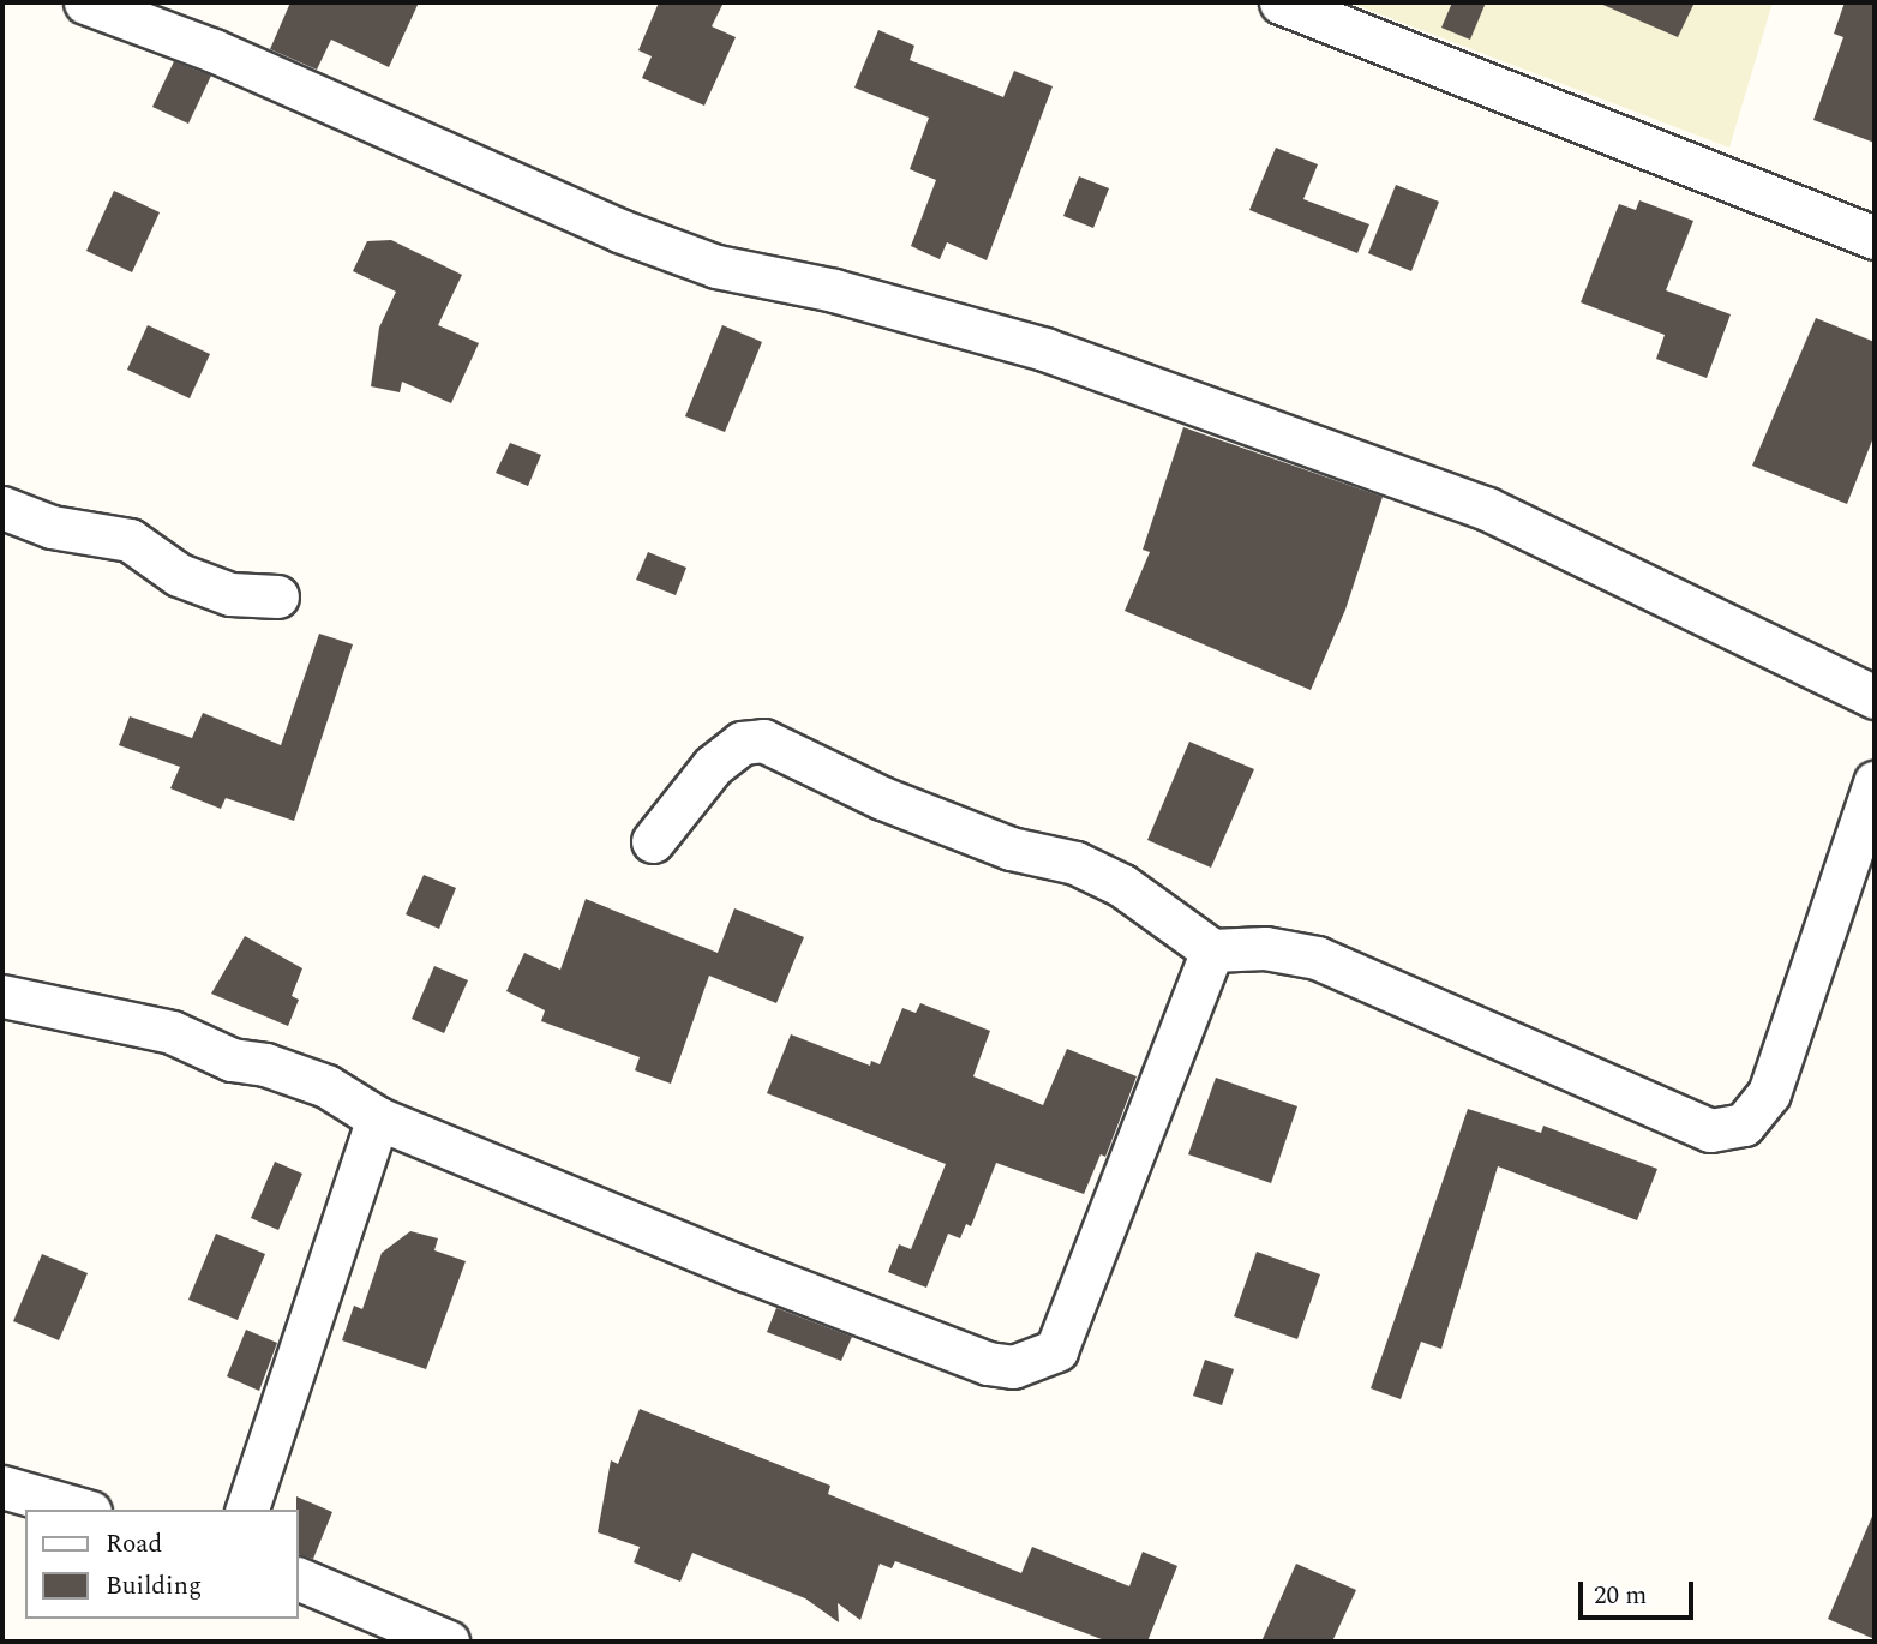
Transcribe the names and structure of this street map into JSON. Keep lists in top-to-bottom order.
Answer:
{
  "legend": ["Road", "Building"],
  "scale_bar": "20 m"
}
